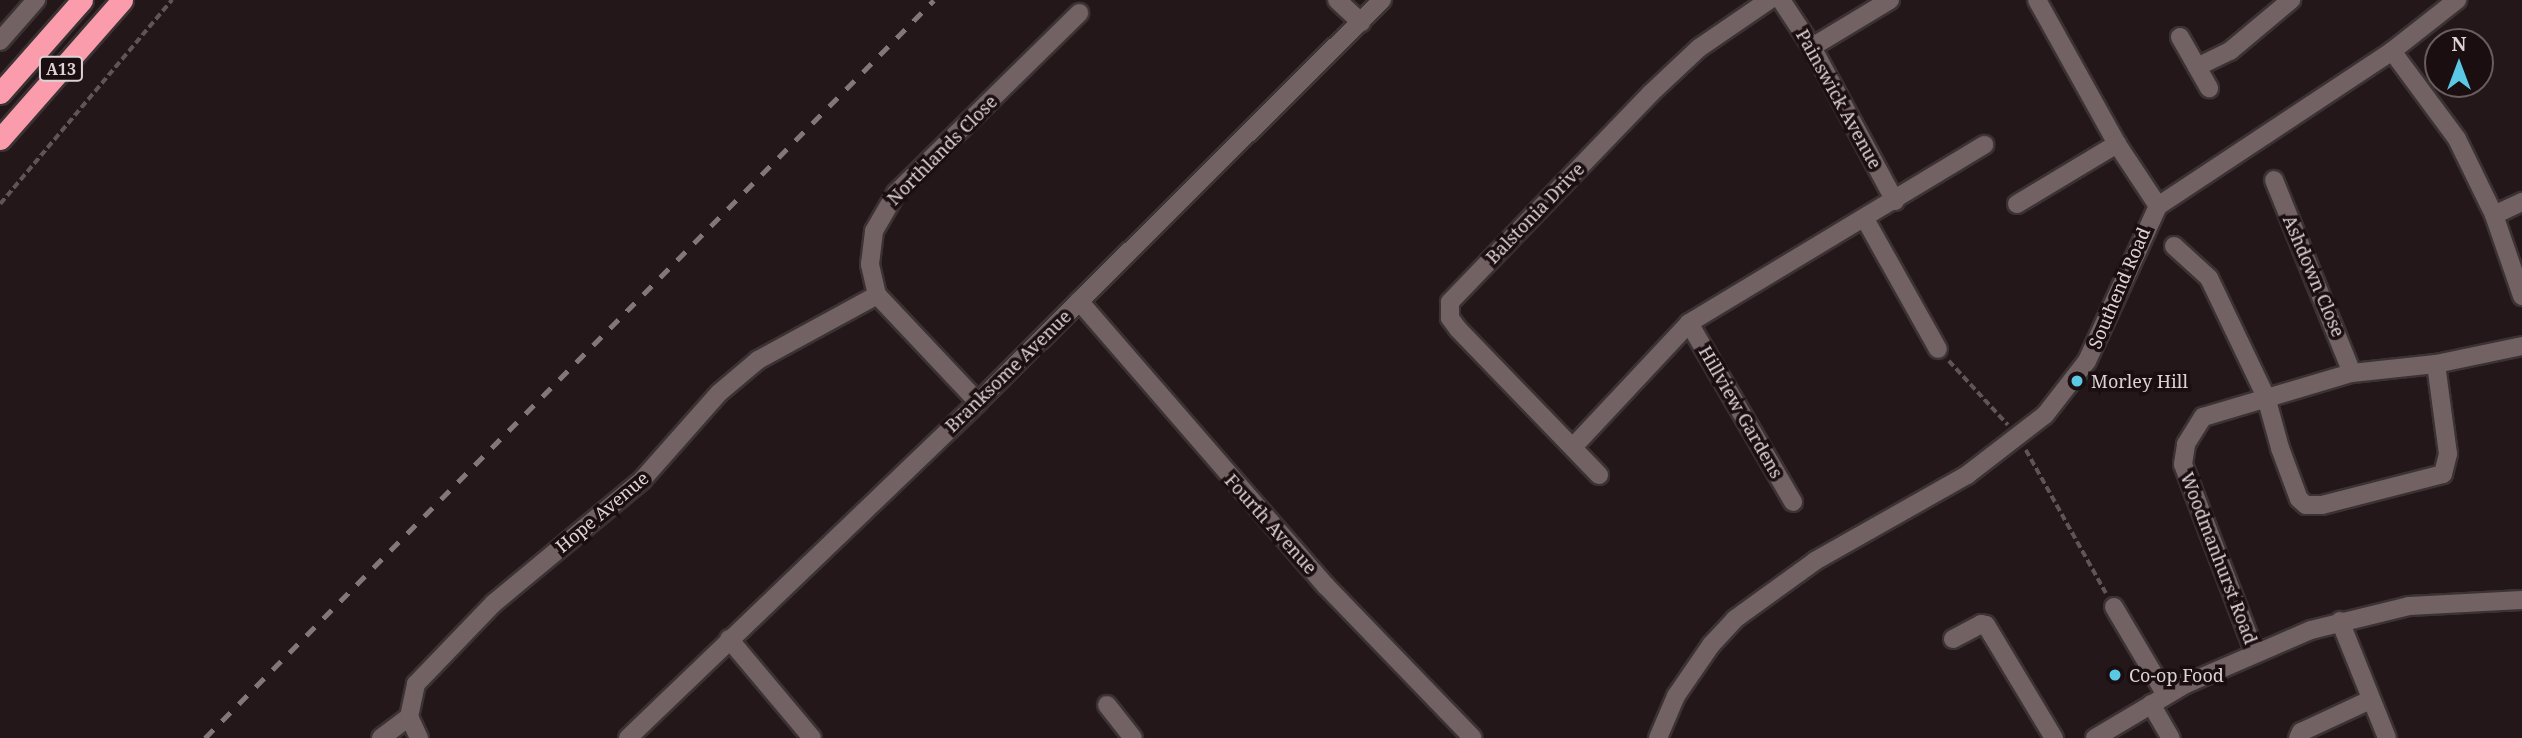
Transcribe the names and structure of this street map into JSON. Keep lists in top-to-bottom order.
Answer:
{
  "streets": {
    "highway": ["A13"],
    "street": [
      "Painswick Avenue",
      "Northlands Close",
      "Balstonia Drive",
      "Ashdown Close",
      "Southend Road",
      "Branksome Avenue",
      "Hillview Gardens",
      "Hope Avenue",
      "Fourth Avenue",
      "Woodmanhurst Road"
    ]
  },
  "crossings": [
    ["Northlands Close", "Hope Avenue"],
    ["Ashdown Close", "Woodmanhurst Road"],
    ["Branksome Avenue", "Fourth Avenue"]
  ],
  "places": ["Morley Hill", "Co-op Food"],
  "north": "top"
}
